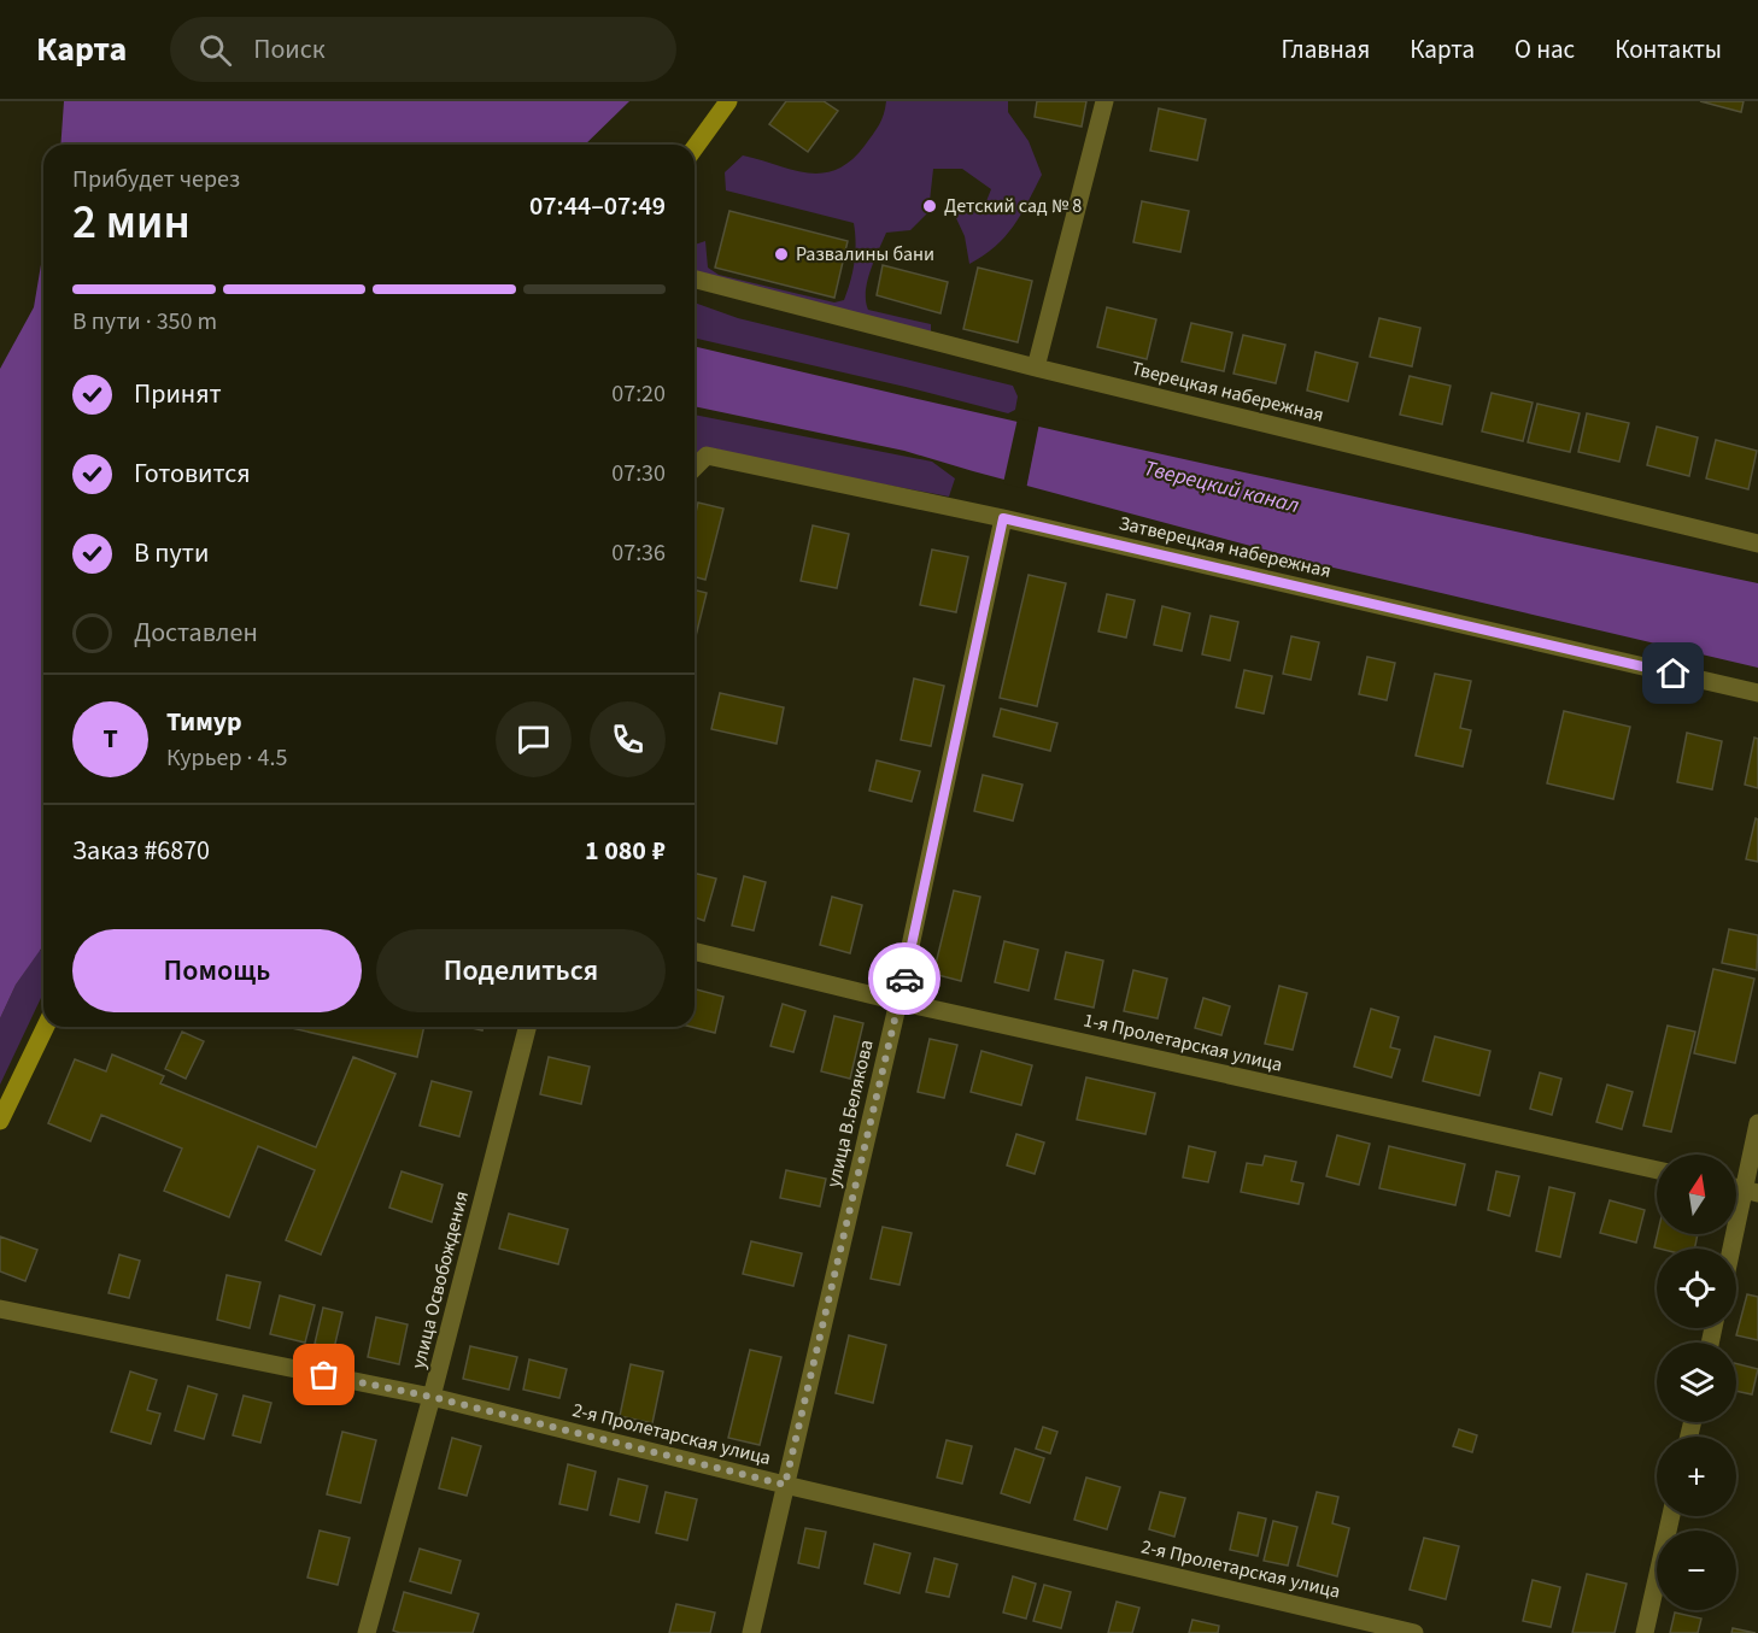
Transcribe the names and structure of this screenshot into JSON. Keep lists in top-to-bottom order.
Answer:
{
  "streets": {
    "street": [
      "Тверецкая набережная",
      "Затверецкая набережная",
      "1-я Пролетарская улица",
      "улица В.Белякова",
      "улица Освобождения",
      "2-я Пролетарская улица"
    ]
  },
  "crossings": [
    ["Затверецкая набережная", "улица В.Белякова"],
    ["1-я Пролетарская улица", "улица В.Белякова"],
    ["улица В.Белякова", "2-я Пролетарская улица"],
    ["улица Освобождения", "2-я Пролетарская улица"]
  ],
  "water": ["Тверецкий канал"],
  "places": ["Детский сад № 8", "Развалины бани"],
  "north": "top",
  "page": {
    "header": "Карта",
    "search": "Поиск",
    "nav": [
      "Главная",
      "Карта",
      "О нас",
      "Контакты"
    ],
    "heading": ["2 мин", "Прибудет через", "07:44–07:49"],
    "panel": [
      "Тимур",
      "Курьер · 4.5",
      "Заказ #6870",
      "1 080 ₽"
    ],
    "bar": "В пути · 350 m",
    "list": [
      ["Принят", "07:20"],
      ["Готовится", "07:30"],
      ["В пути", "07:36"],
      "Доставлен"
    ],
    "round": "Т",
    "buttons": ["Помощь", "Поделиться"],
    "map_buttons": ["+", "−"]
  }
}
